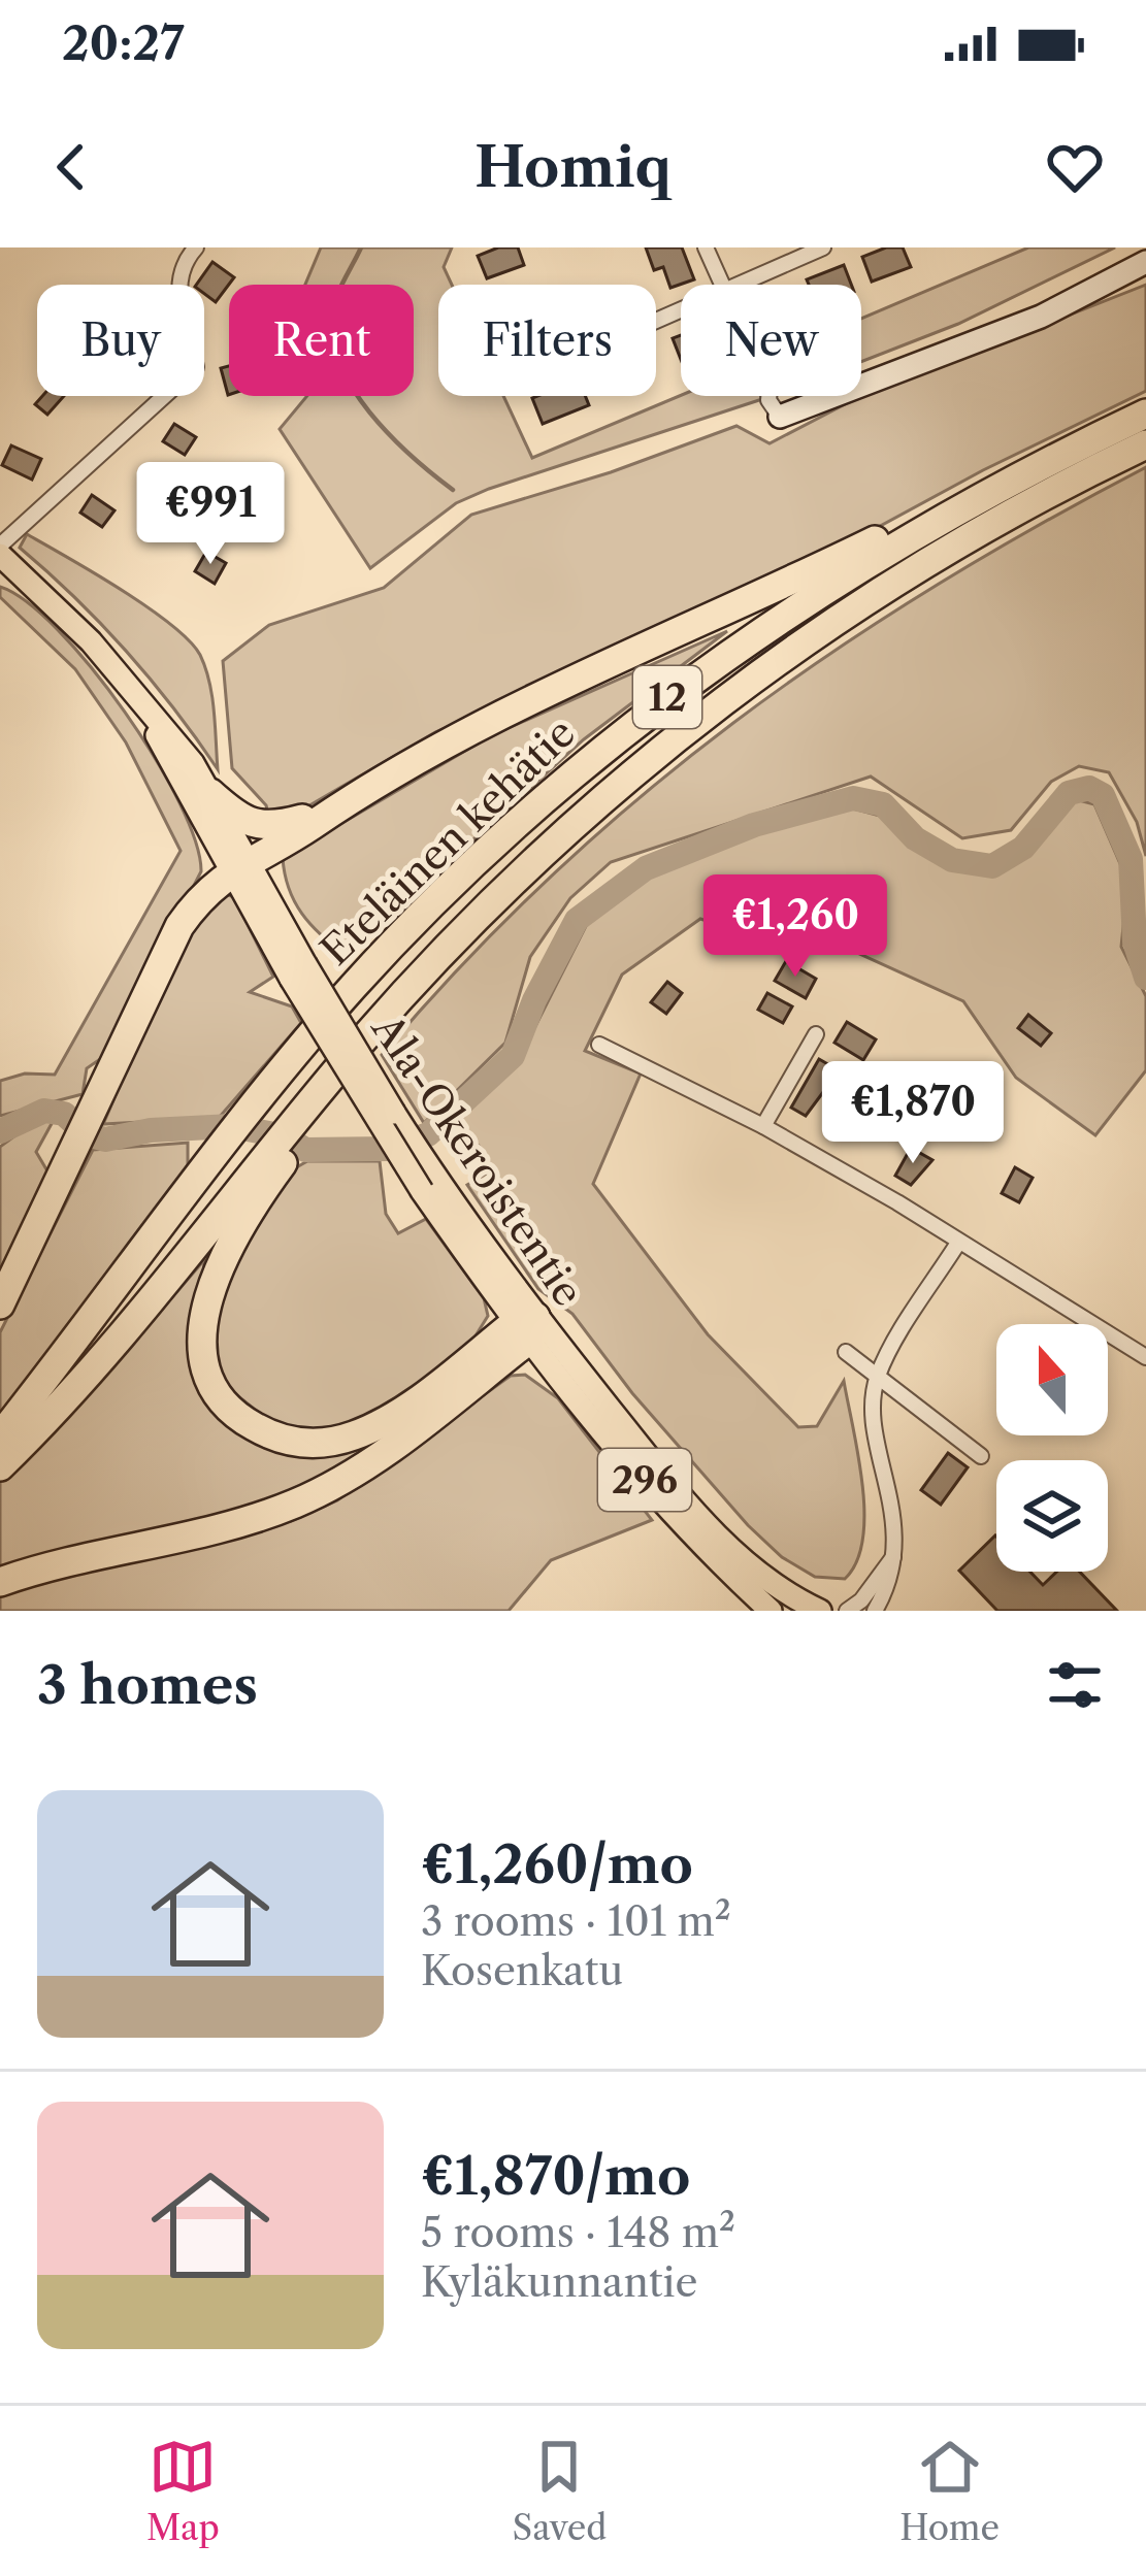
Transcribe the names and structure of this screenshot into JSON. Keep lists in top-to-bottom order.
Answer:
{
  "streets": {
    "highway": ["12", "Eteläinen kehätie"],
    "main road": ["Ala-Okeroistentie", "296"]
  },
  "north": "top",
  "page": {
    "status": "20:27",
    "header": "Homiq",
    "chip": [
      "Buy",
      "Rent",
      "Filters",
      "New"
    ],
    "price": ["€991", "€1,260", "€1,870"],
    "heading": "3 homes",
    "list": [
      {
        "name": "€1,260/mo",
        "note": "3 rooms · 101 m² · Kosenkatu"
      },
      {
        "name": "€1,870/mo",
        "note": "5 rooms · 148 m² · Kyläkunnantie"
      }
    ],
    "tabs": ["Map", "Saved", "Home"]
  }
}
